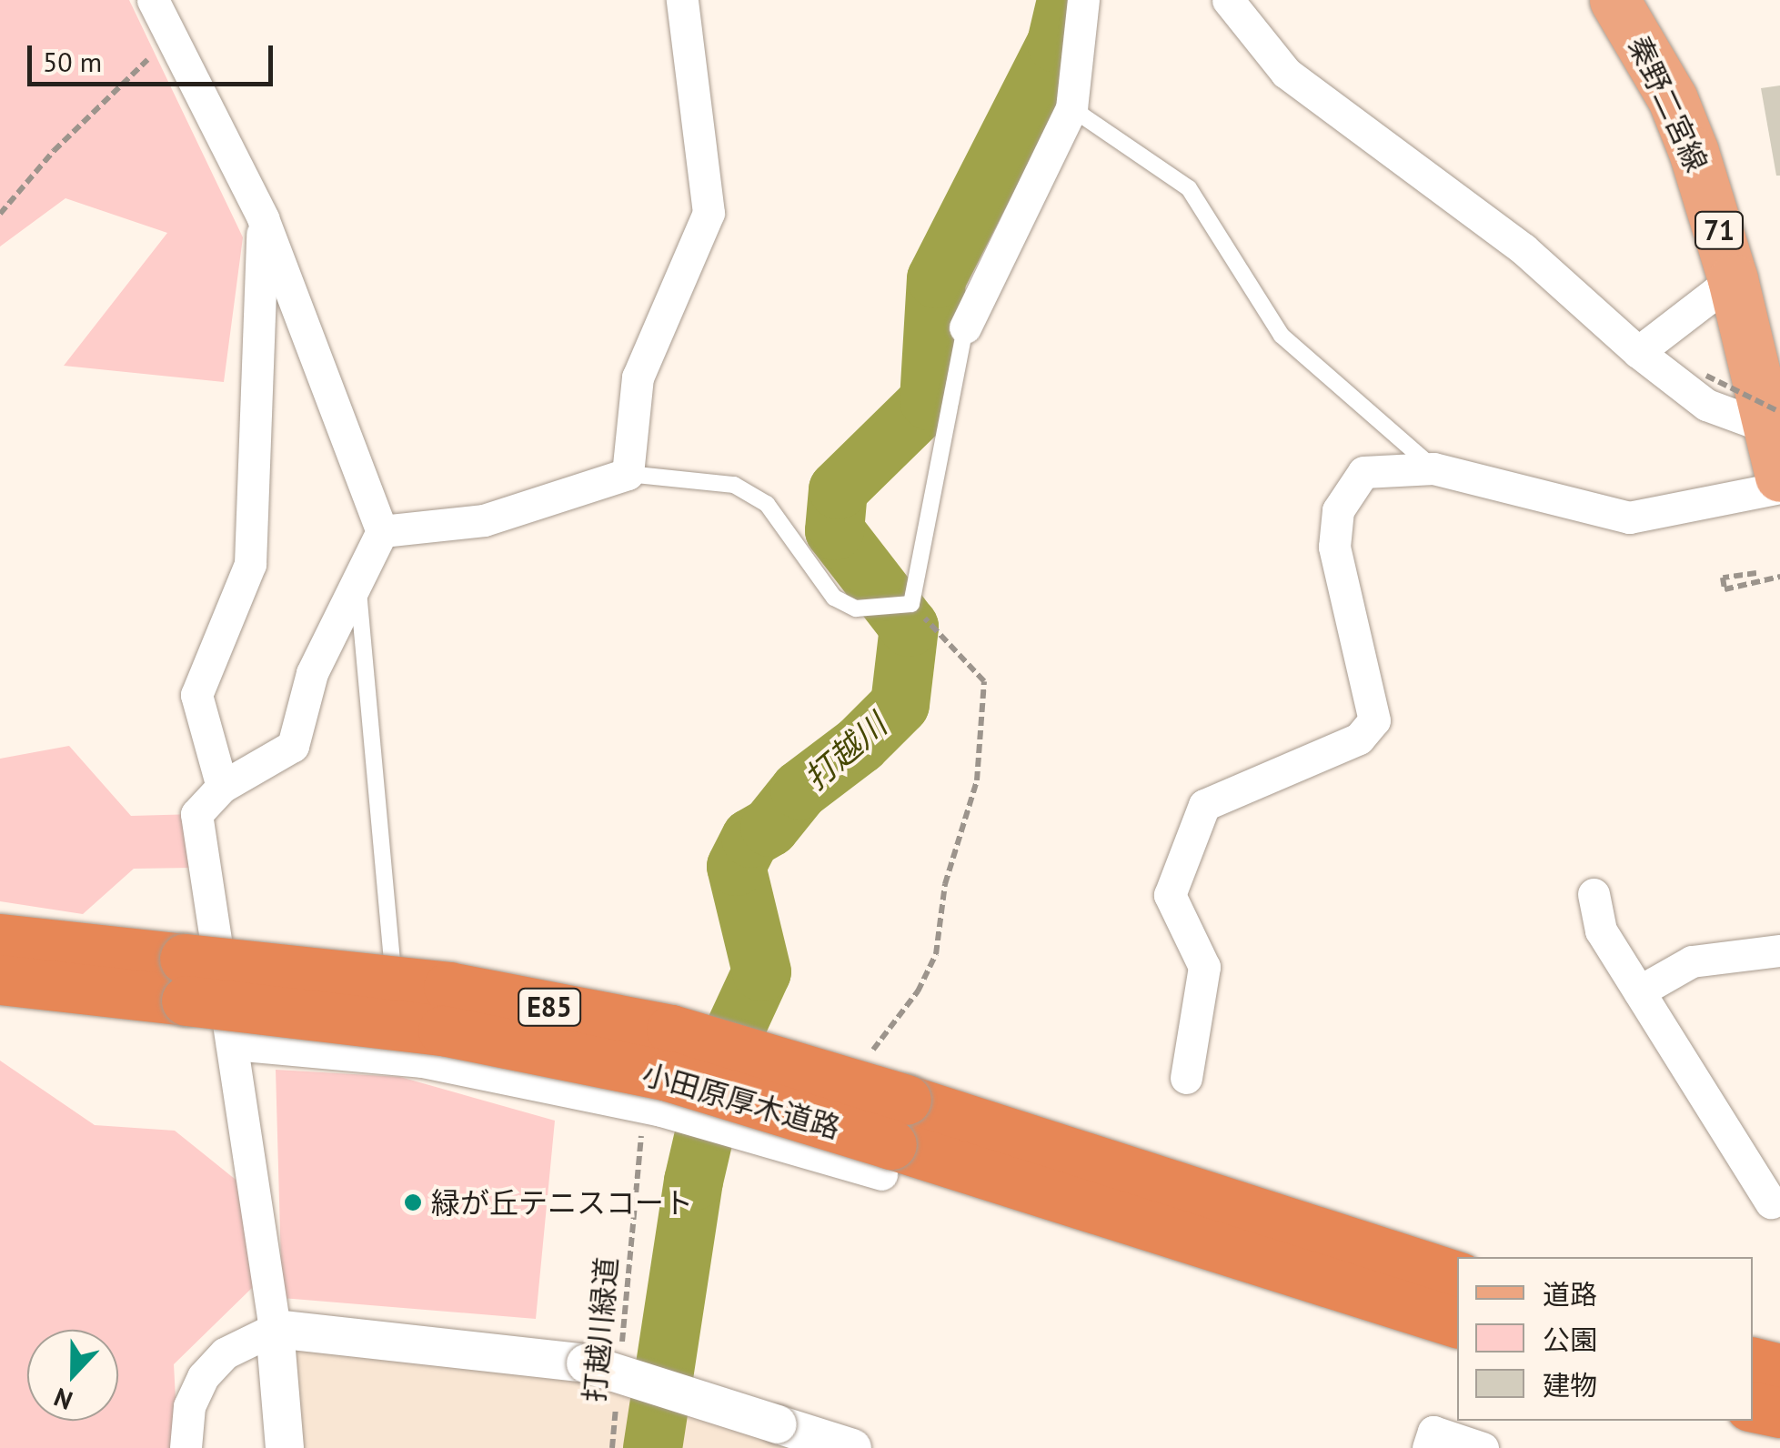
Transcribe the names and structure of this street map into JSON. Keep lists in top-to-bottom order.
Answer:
{
  "streets": {
    "highway": ["E85", "小田原厚木道路"],
    "main road": ["秦野二宮線", "71"],
    "path": ["打越川緑道"]
  },
  "water": ["打越川"],
  "places": ["緑が丘テニスコート"],
  "legend": ["道路", "公園", "建物"],
  "scale_bar": "50 m",
  "north": "bottom"
}
